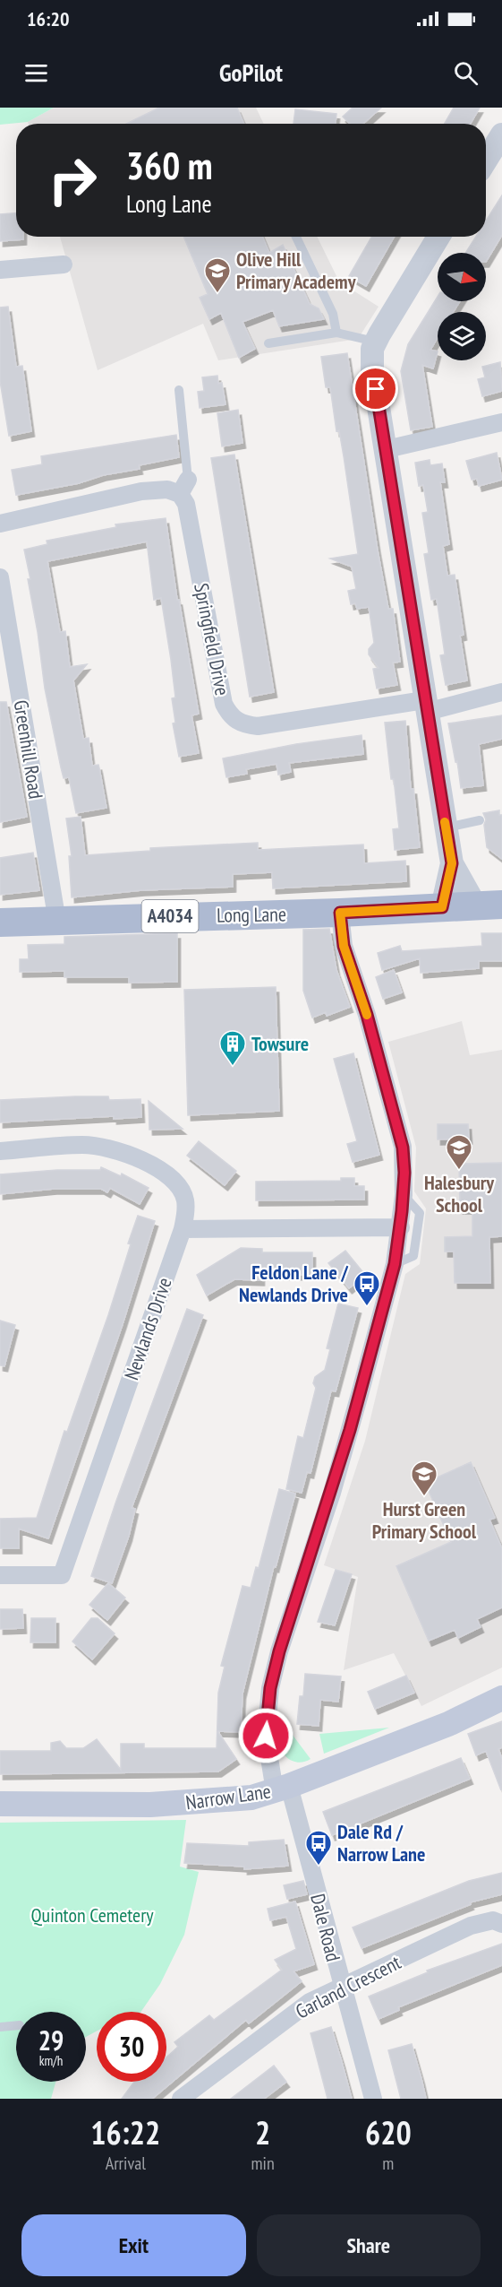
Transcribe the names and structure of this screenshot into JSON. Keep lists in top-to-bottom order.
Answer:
{
  "streets": {
    "main road": ["Long Lane", "A4034", "Narrow Lane"],
    "street": [
      "Springfield Drive",
      "Greenhill Road",
      "Newlands Drive",
      "Dale Road",
      "Garland Crescent"
    ]
  },
  "crossings": [
    ["Greenhill Road", "Long Lane"],
    ["Long Lane", "Dale Road"],
    ["Narrow Lane", "Dale Road"],
    ["Dale Road", "Garland Crescent"]
  ],
  "parks": ["Quinton Cemetery"],
  "places": {
    "school or university": ["Olive Hill Primary Academy", "Halesbury School", "Hurst Green Primary School"],
    "building": ["Towsure"],
    "bus stop": ["Feldon Lane / Newlands Drive", "Dale Rd / Narrow Lane"]
  },
  "north": "right",
  "page": {
    "status": "16:20",
    "header": "GoPilot",
    "turn": ["360 m", "Long Lane"],
    "speed": "29 km/h",
    "limit": "30",
    "eta": [
      "16:22",
      "Arrival",
      "2",
      "min",
      "620",
      "m"
    ],
    "buttons": ["Exit", "Share"]
  }
}
